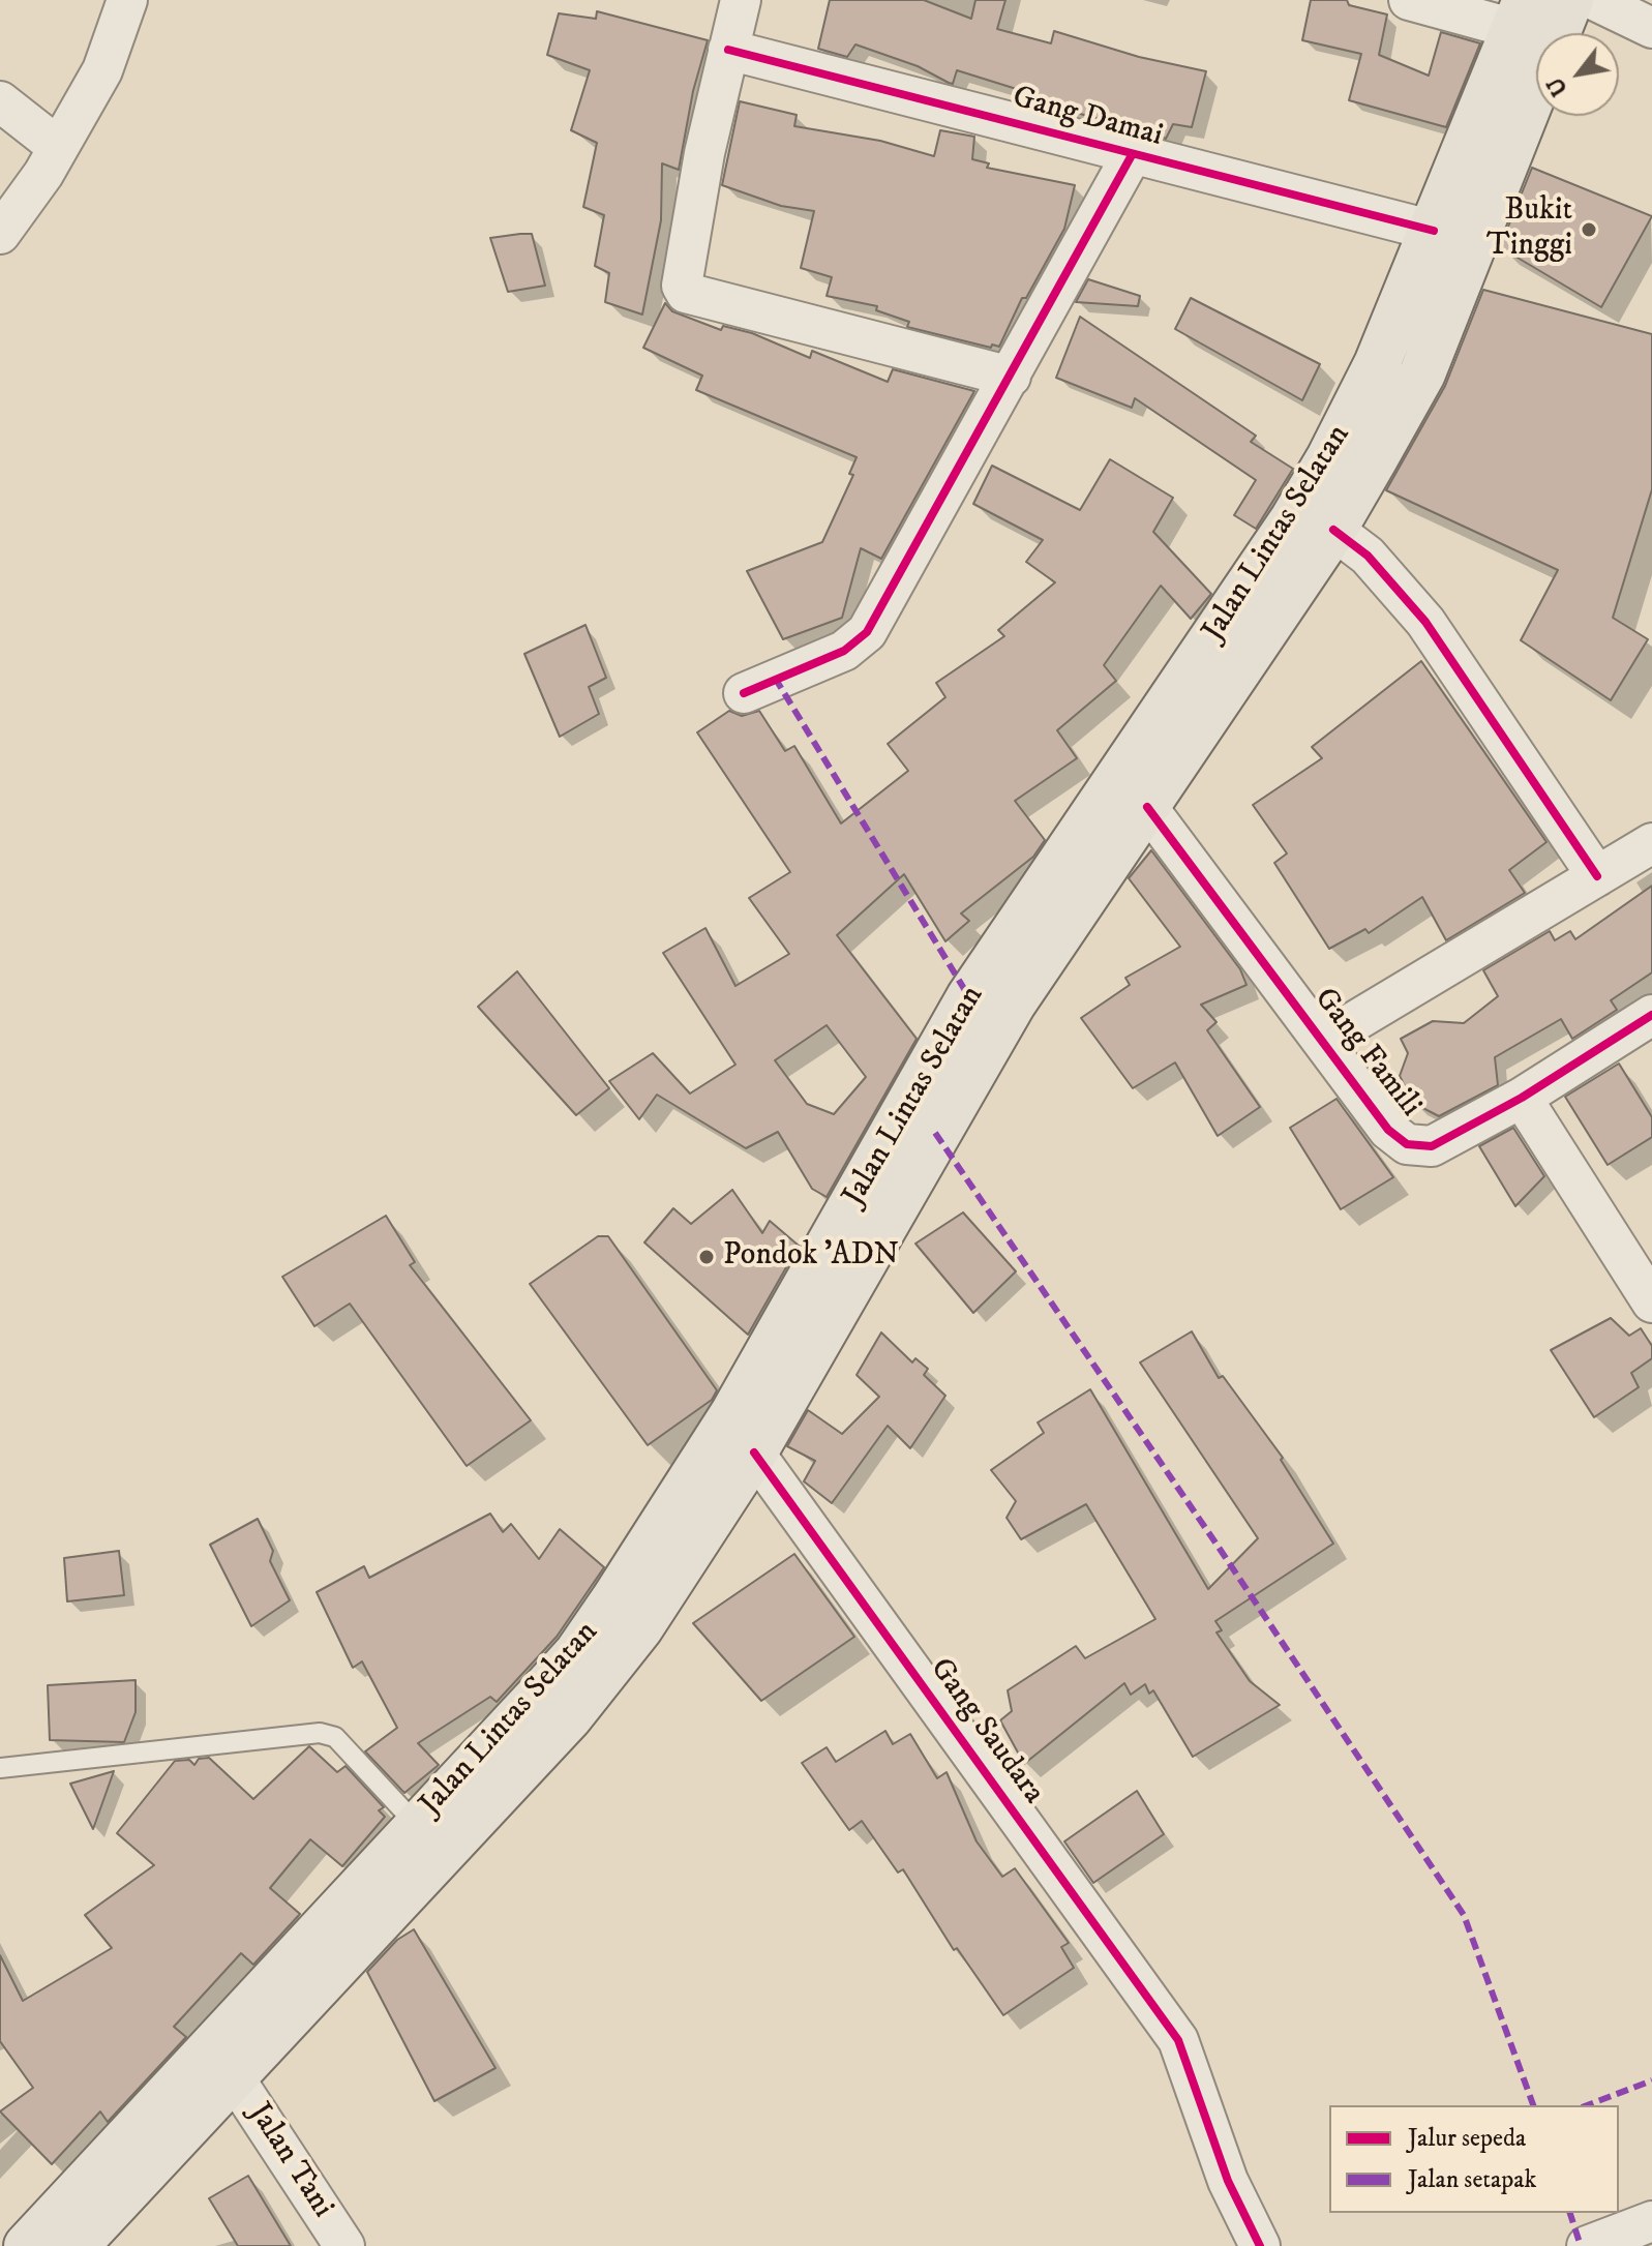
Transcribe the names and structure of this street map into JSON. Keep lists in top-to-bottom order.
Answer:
{
  "streets": {
    "highway": ["Jalan Lintas Selatan"],
    "street": [
      "Gang Damai",
      "Gang Famili",
      "Gang Saudara",
      "Jalan Tani"
    ]
  },
  "crossings": [
    ["Gang Damai", "Jalan Lintas Selatan"],
    ["Jalan Lintas Selatan", "Gang Famili"],
    ["Jalan Lintas Selatan", "Gang Saudara"],
    ["Jalan Lintas Selatan", "Jalan Tani"]
  ],
  "places": ["Bukit Tinggi", "Pondok 'ADN"],
  "legend": ["Jalur sepeda", "Jalan setapak"],
  "north": "bottom left"
}
